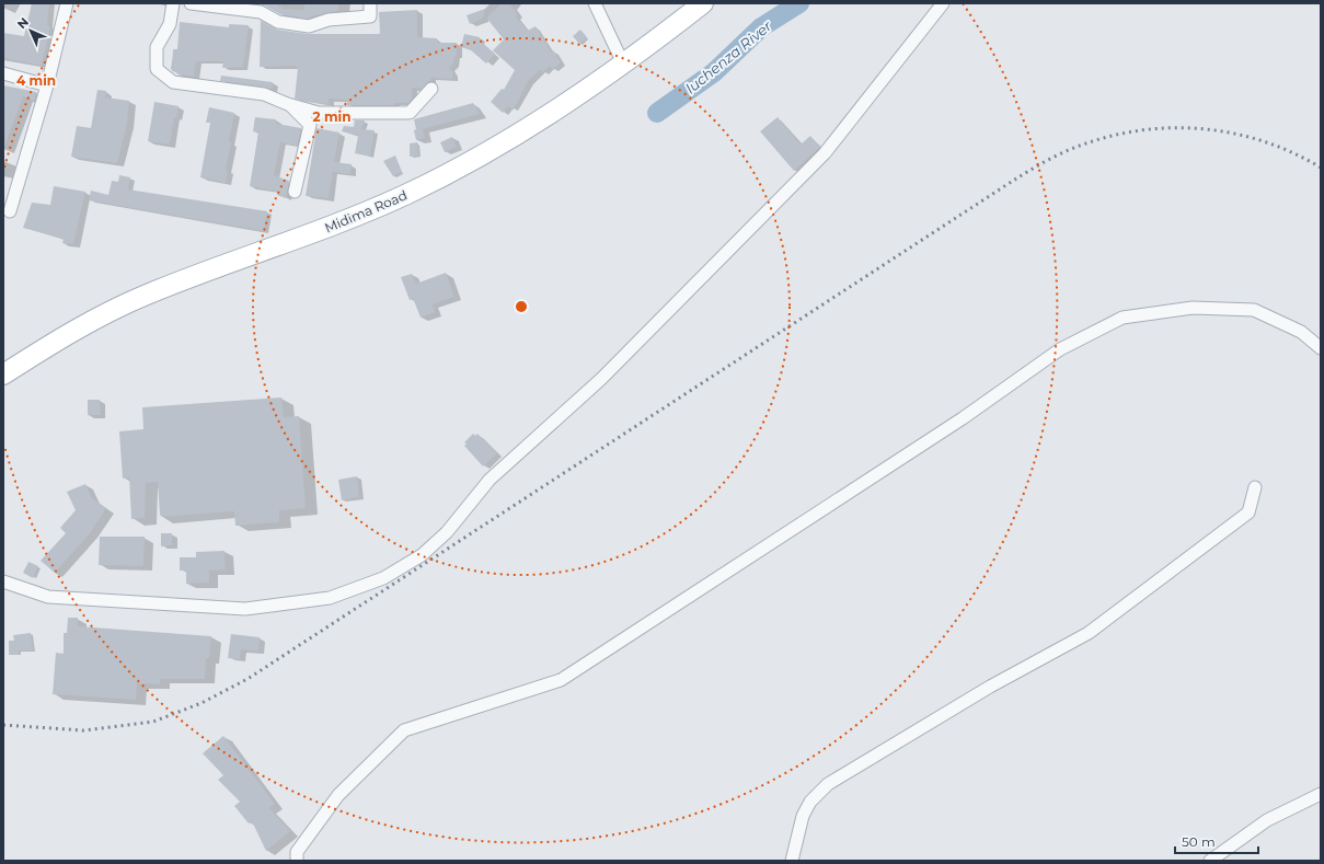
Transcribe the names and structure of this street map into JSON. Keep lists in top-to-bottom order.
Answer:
{
  "streets": {
    "main road": ["Midima Road"]
  },
  "water": ["luchenza River"],
  "scale_bar": "50 m",
  "north": "top left",
  "rings": ["4 min", "2 min"]
}
